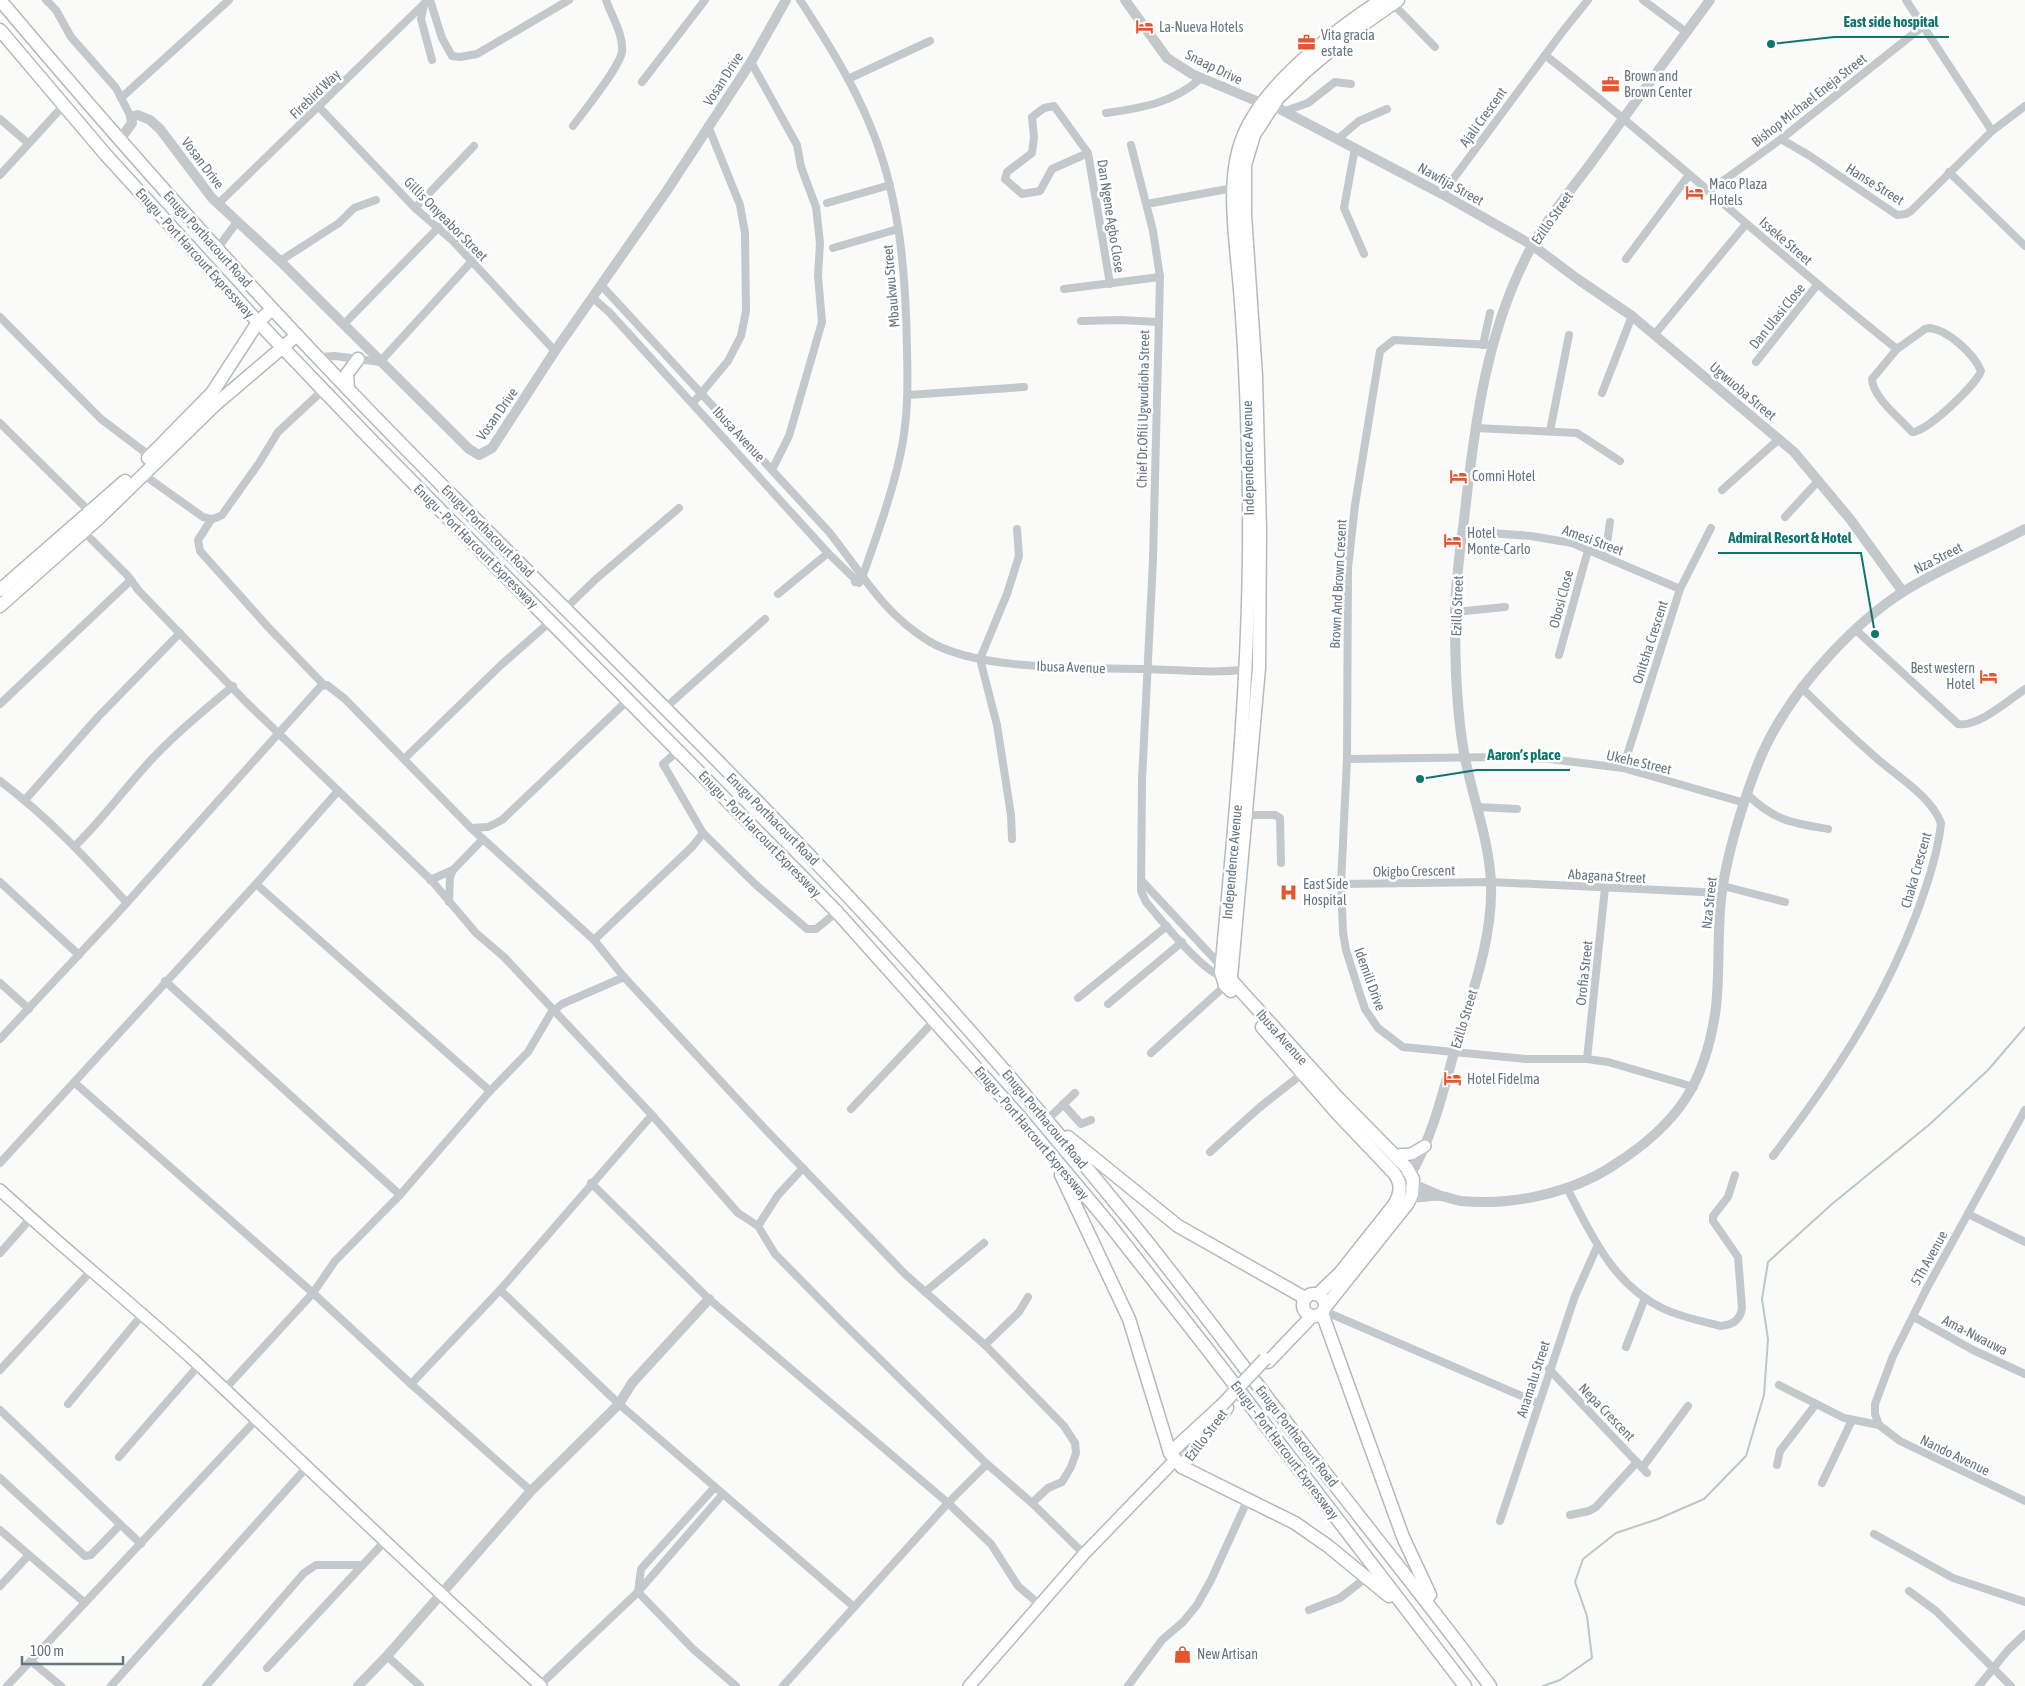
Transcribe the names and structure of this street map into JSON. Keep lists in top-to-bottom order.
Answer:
{
  "streets": {
    "main road": [
      "Ezillo Street",
      "Enugu Porthacourt Road",
      "Enugu - Port Harcourt Expressway",
      "Ibusa Avenue",
      "Independence Avenue"
    ],
    "street": [
      "Snaap Drive",
      "Vosan Drive",
      "Firebird Way",
      "Bishop Michael Eneja Street",
      "Ajali Crescent",
      "Nawfija Street",
      "Hanse Street",
      "Dan Ngene Agbo Close",
      "Gillis Onyeabor Street",
      "Isseke Street",
      "Mbaukwu Street",
      "Dan Ulasi Close",
      "Ugwuoba Street",
      "Chief Dr.Ofili Ugwudioha Street",
      "Amesi Street",
      "Nza Street",
      "Brown And Brown Cresent",
      "Obosi Close",
      "Onitsha Crescent",
      "Ukehe Street",
      "Chaka Crescent",
      "Okigbo Crescent",
      "Abagana Street",
      "Orofia Street",
      "Idemili Drive",
      "5Th Avenue",
      "Ama-Nwauwa",
      "Anamalu Street",
      "Nepa Crescent",
      "Nando Avenue"
    ]
  },
  "crossings": [
    ["Snaap Drive", "Nawfija Street"],
    ["Snaap Drive", "Independence Avenue"],
    ["Vosan Drive", "Firebird Way"],
    ["Vosan Drive", "Gillis Onyeabor Street"],
    ["Vosan Drive", "Ibusa Avenue"],
    ["Firebird Way", "Gillis Onyeabor Street"],
    ["Bishop Michael Eneja Street", "Hanse Street"],
    ["Bishop Michael Eneja Street", "Isseke Street"],
    ["Ajali Crescent", "Nawfija Street"],
    ["Ajali Crescent", "Isseke Street"],
    ["Nawfija Street", "Ezillo Street"],
    ["Nawfija Street", "Ugwuoba Street"],
    ["Nawfija Street", "Independence Avenue"],
    ["Ezillo Street", "Isseke Street"],
    ["Ezillo Street", "Ugwuoba Street"],
    ["Ezillo Street", "Ibusa Avenue"],
    ["Ezillo Street", "Amesi Street"],
    ["Ezillo Street", "Nza Street"],
    ["Ezillo Street", "Brown And Brown Cresent"],
    ["Ezillo Street", "Ukehe Street"],
    ["Ezillo Street", "Okigbo Crescent"],
    ["Ezillo Street", "Abagana Street"],
    ["Ezillo Street", "Idemili Drive"],
    ["Isseke Street", "Dan Ulasi Close"],
    ["Mbaukwu Street", "Ibusa Avenue"],
    ["Ugwuoba Street", "Nza Street"],
    ["Chief Dr.Ofili Ugwudioha Street", "Ibusa Avenue"],
    ["Ibusa Avenue", "Independence Avenue"],
    ["Ibusa Avenue", "Nza Street"],
    ["Amesi Street", "Obosi Close"],
    ["Amesi Street", "Onitsha Crescent"],
    ["Nza Street", "Ukehe Street"],
    ["Nza Street", "Chaka Crescent"],
    ["Nza Street", "Abagana Street"],
    ["Onitsha Crescent", "Ukehe Street"],
    ["Okigbo Crescent", "Abagana Street"],
    ["Okigbo Crescent", "Idemili Drive"],
    ["Abagana Street", "Orofia Street"],
    ["5Th Avenue", "Ama-Nwauwa"],
    ["5Th Avenue", "Nando Avenue"],
    ["Anamalu Street", "Nepa Crescent"]
  ],
  "places": {
    "hotel": [
      "La-Nueva Hotels",
      "Maco Plaza Hotels",
      "Comni Hotel",
      "Hotel Monte-Carlo",
      "Best western Hotel",
      "Hotel Fidelma"
    ],
    "office": ["Vita gracia estate", "Brown and Brown Center"],
    "other": ["East side hospital", "Admiral Resort & Hotel", "Aaron’s place"],
    "hospital": ["East Side Hospital"],
    "shop": ["New Artisan"]
  },
  "scale_bar": "100 m"
}
